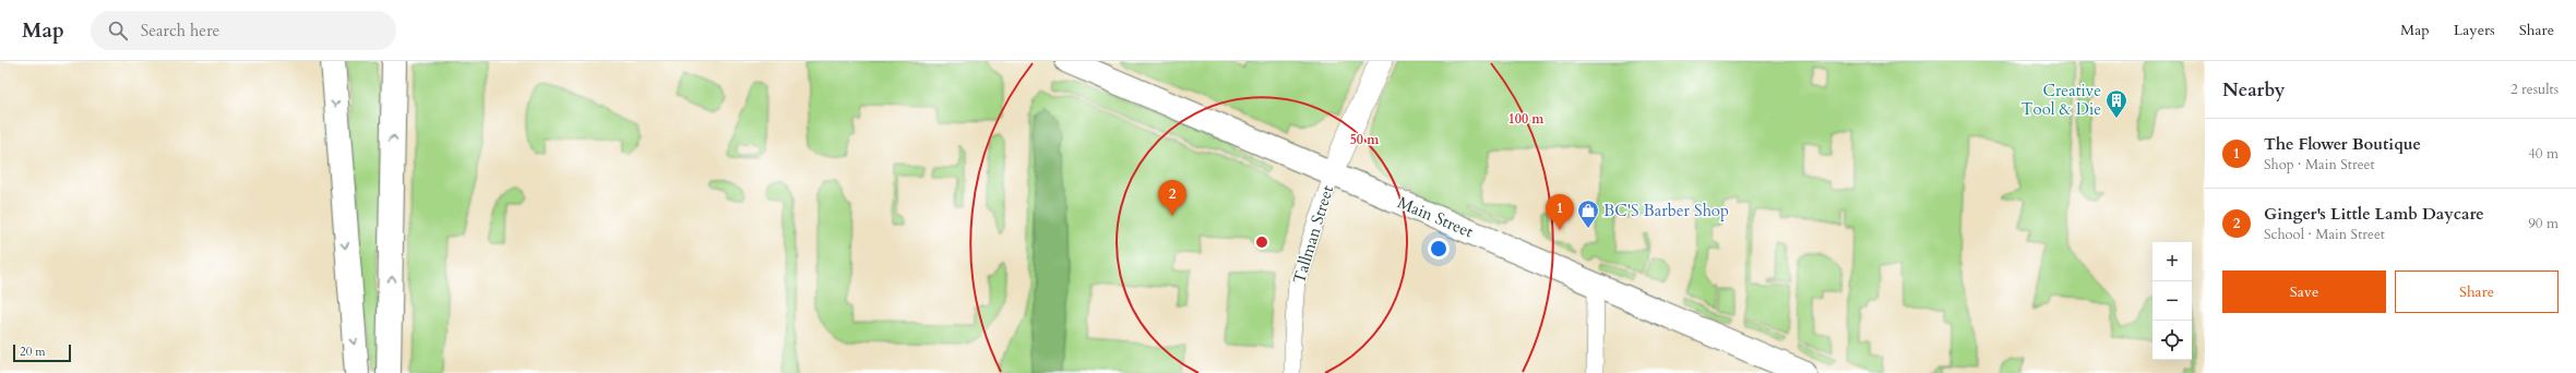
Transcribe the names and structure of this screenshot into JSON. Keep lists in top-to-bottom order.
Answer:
{
  "streets": {
    "main road": ["Main Street"],
    "street": ["Tallman Street"]
  },
  "crossings": [
    ["Main Street", "Tallman Street"]
  ],
  "places": {
    "building": ["Creative Tool & Die"],
    "shop": ["BC'S Barber Shop"]
  },
  "scale_bar": "20 m",
  "page": {
    "header": "Map",
    "search": "Search here",
    "nav": ["Map", "Layers", "Share"],
    "heading": ["Nearby", "2 results"],
    "list": [
      {
        "mark": "1",
        "name": "The Flower Boutique",
        "note": "Shop · Main Street",
        "value": "40 m"
      },
      {
        "mark": "2",
        "name": "Ginger's Little Lamb Daycare",
        "note": "School · Main Street",
        "value": "90 m"
      }
    ],
    "pins": ["2", "1"],
    "map_buttons": ["+", "−"],
    "buttons": ["Save", "Share"],
    "scale": "20 m"
  },
  "rings": ["100 m", "50 m"]
}
